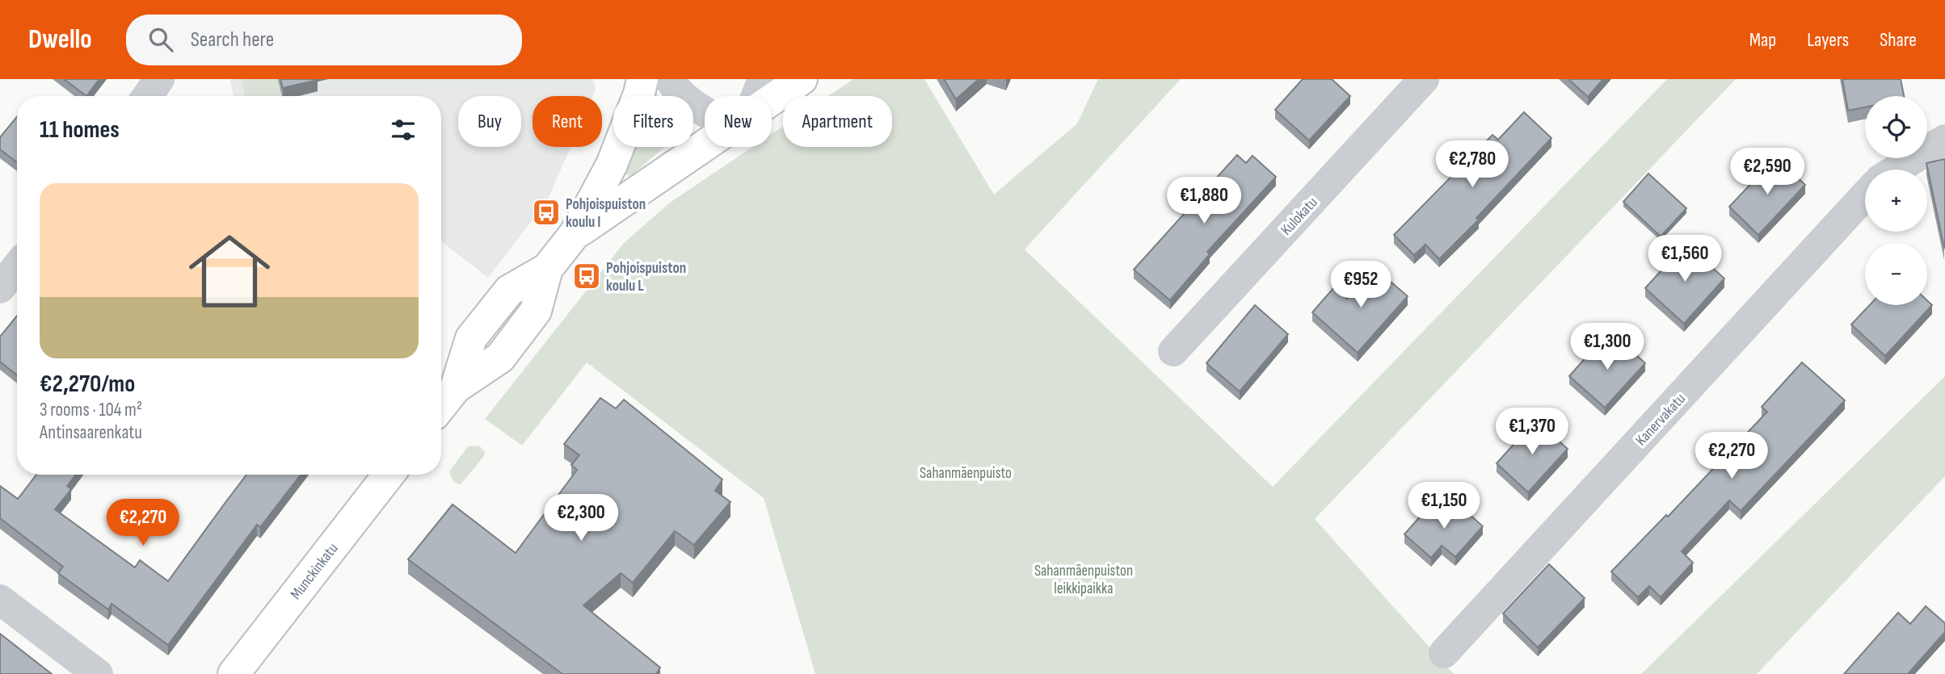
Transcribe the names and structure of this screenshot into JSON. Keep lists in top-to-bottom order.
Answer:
{
  "streets": {
    "main road": ["Munckinkatu"],
    "street": ["Kulokatu", "Kanervakatu"]
  },
  "parks": ["Sahanmäenpuisto", "Sahanmäenpuiston leikkipaikka"],
  "places": {
    "bus stop": ["Pohjoispuiston koulu I", "Pohjoispuiston koulu L"]
  },
  "page": {
    "header": "Dwello",
    "search": "Search here",
    "nav": ["Map", "Layers", "Share"],
    "map_buttons": ["+", "−"],
    "chip": [
      "Buy",
      "Rent",
      "Filters",
      "New",
      "Apartment"
    ],
    "heading": "11 homes",
    "price": [
      "€2,780",
      "€2,590",
      "€1,880",
      "€1,560",
      "€952",
      "€1,300",
      "€1,370",
      "€2,270",
      "€1,150",
      "€2,300",
      "€2,270"
    ],
    "list": [
      {
        "name": "€2,270/mo",
        "note": "3 rooms · 104 m² · Antinsaarenkatu"
      }
    ]
  }
}
